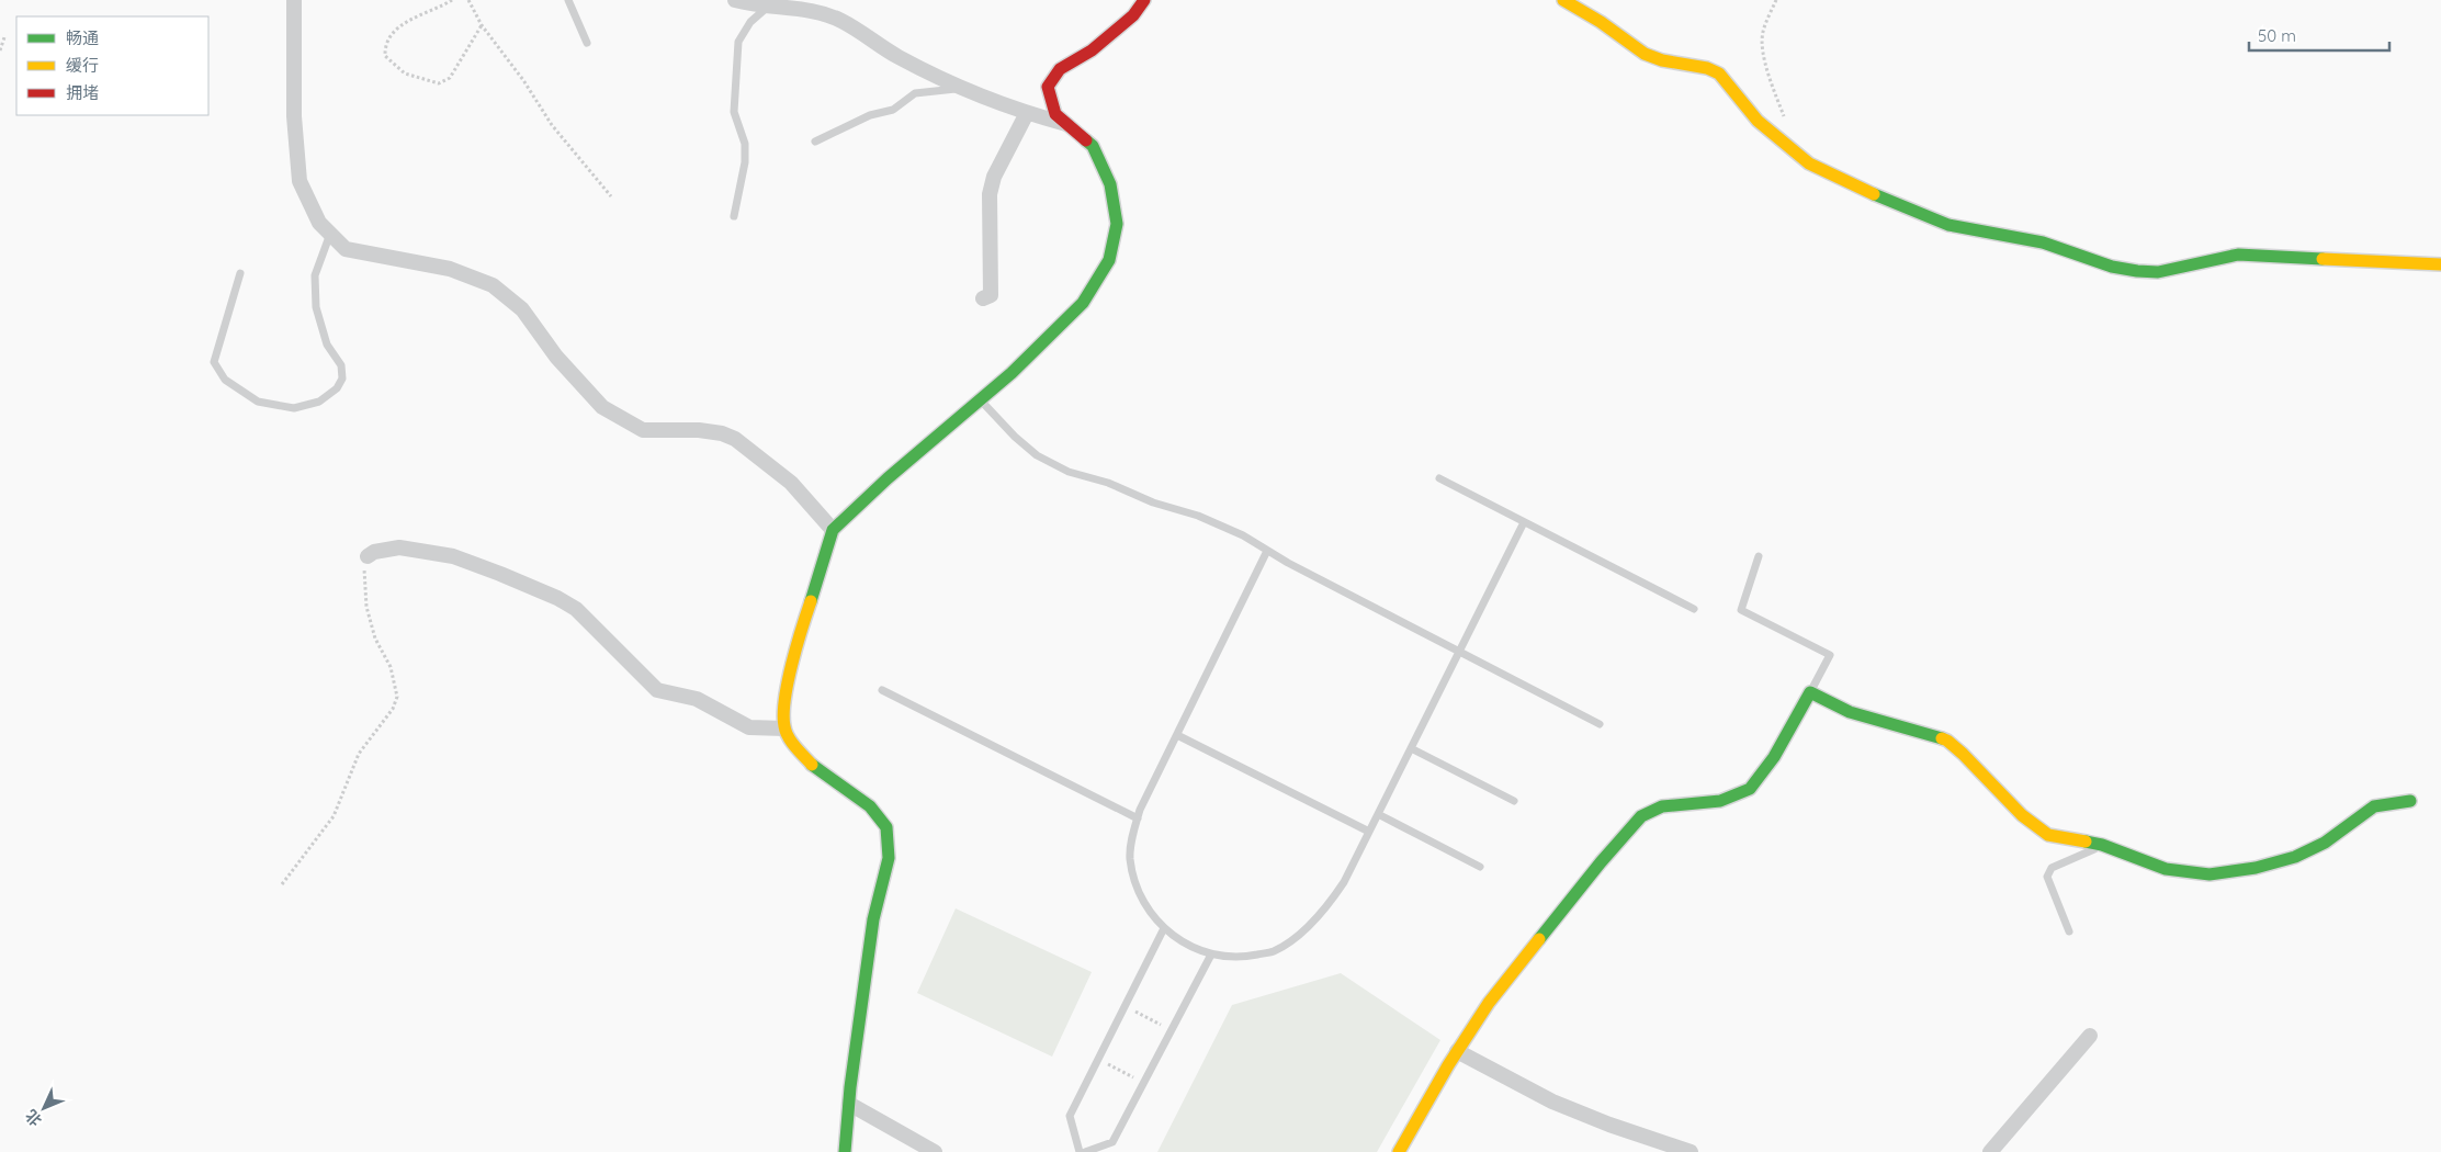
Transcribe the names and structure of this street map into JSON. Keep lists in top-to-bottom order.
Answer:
{
  "legend": ["畅通", "缓行", "拥堵"],
  "scale_bar": "50 m",
  "north": "bottom left"
}
